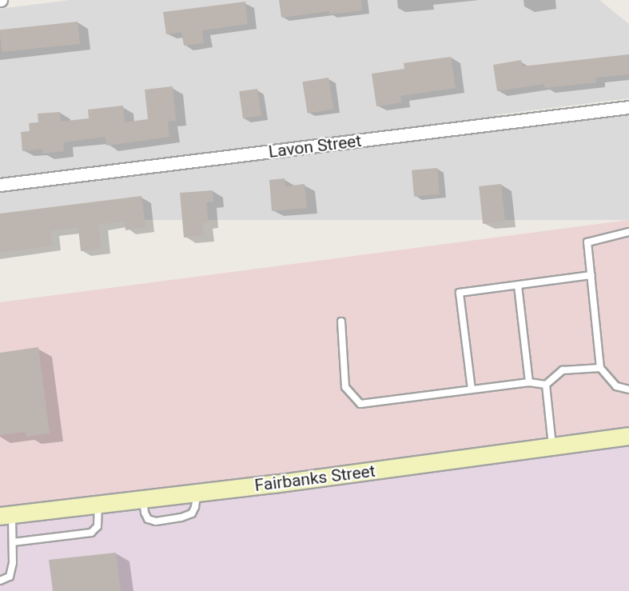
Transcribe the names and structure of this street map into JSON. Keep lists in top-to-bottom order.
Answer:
{
  "streets": {
    "street": ["Lavon Street", "Fairbanks Street"]
  }
}
